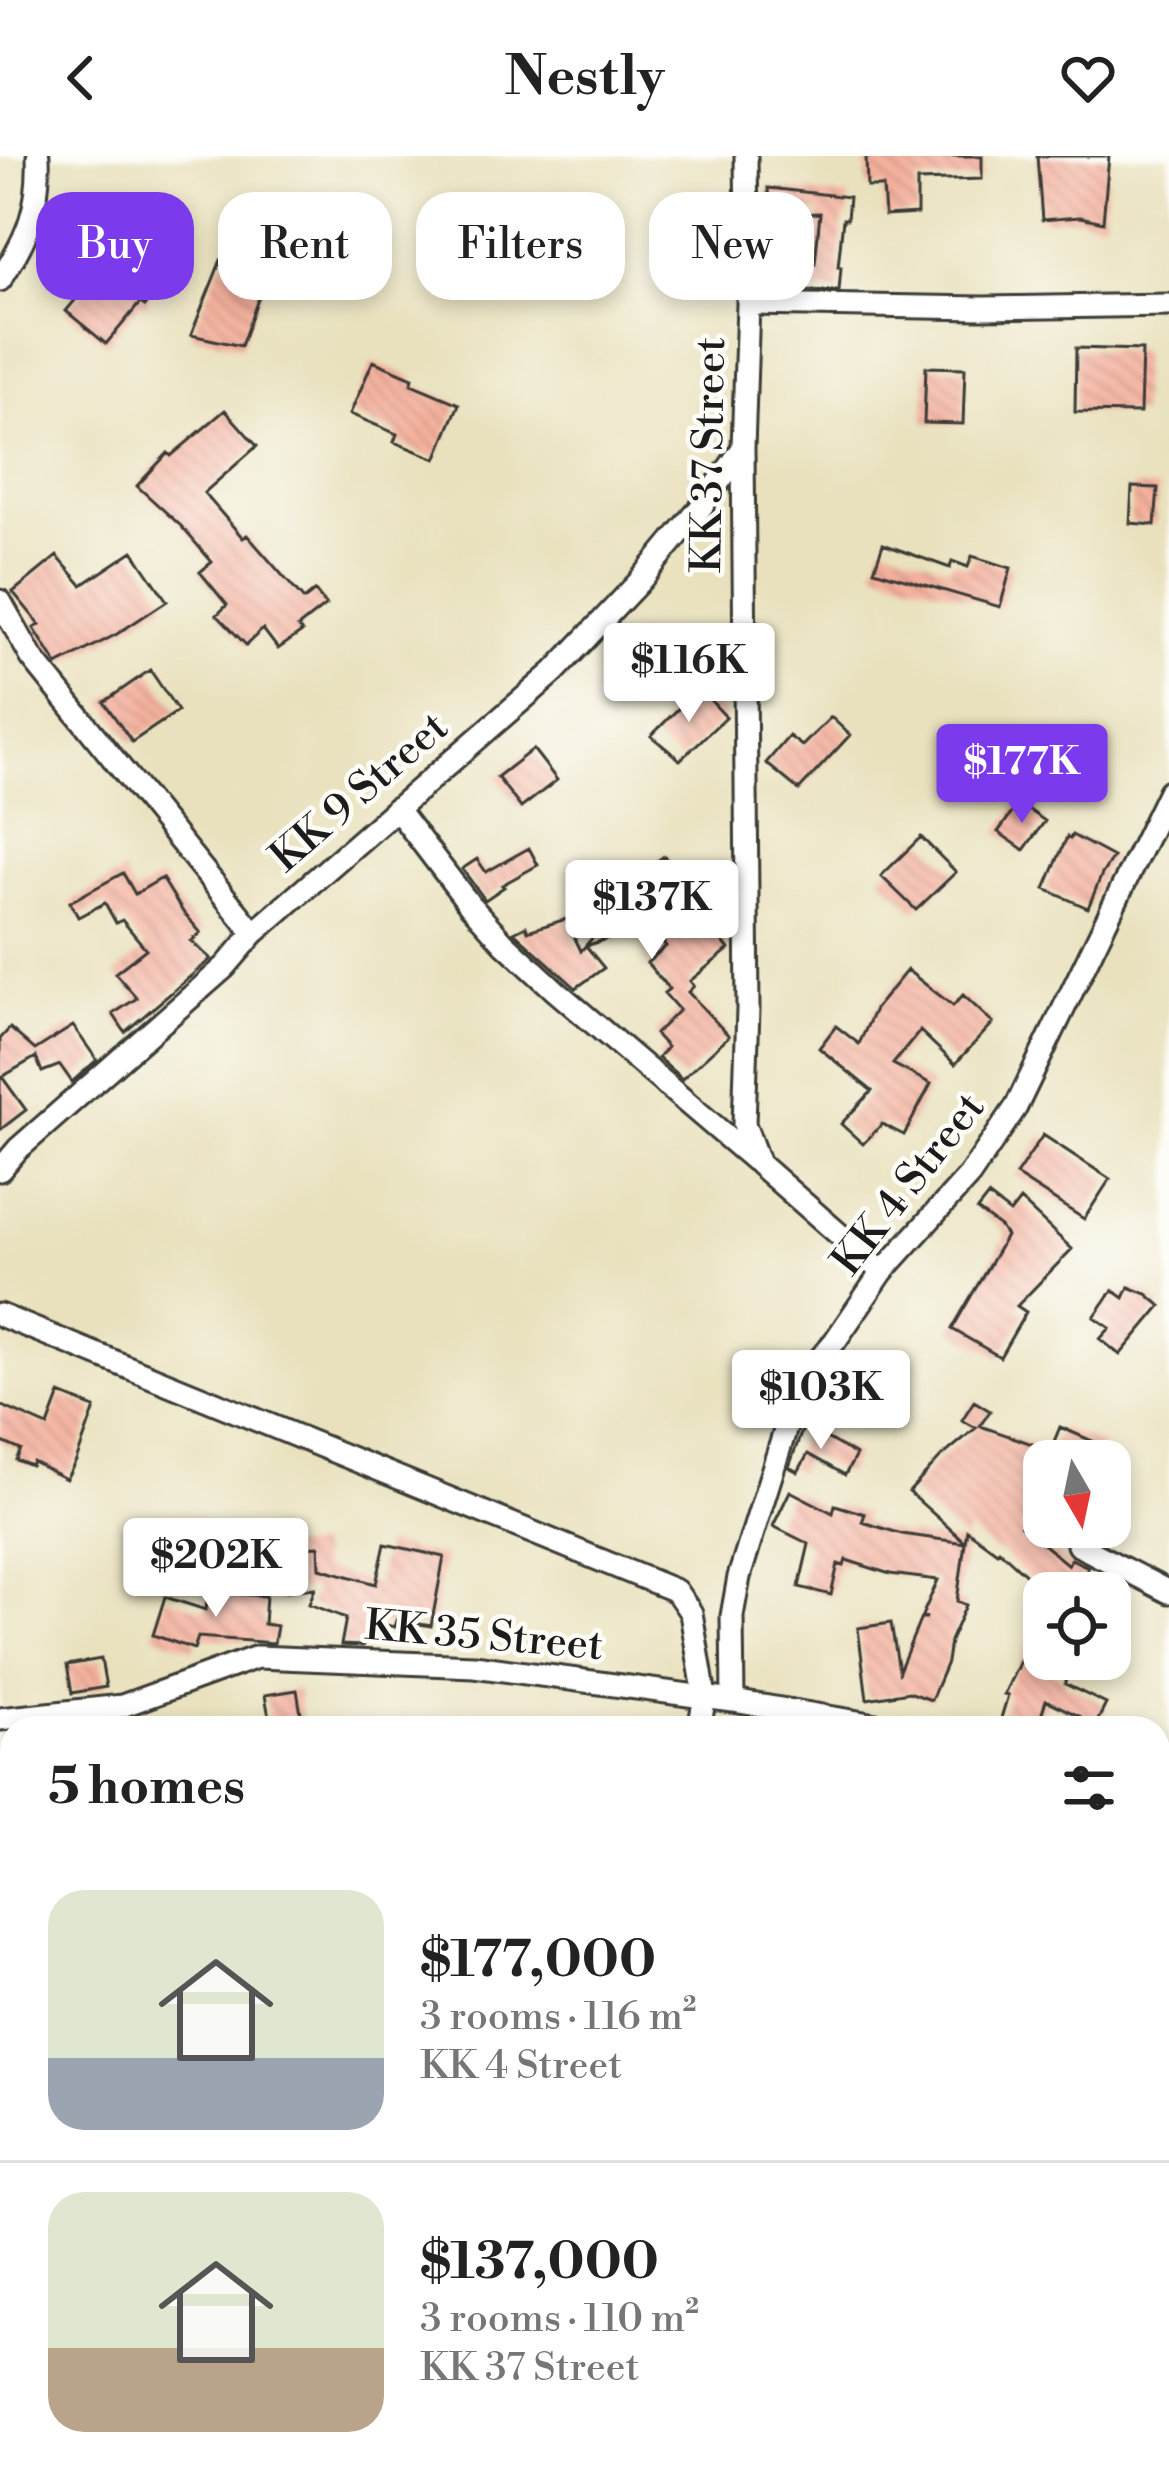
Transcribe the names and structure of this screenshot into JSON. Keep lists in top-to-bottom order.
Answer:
{
  "streets": {
    "street": [
      "KK 37 Street",
      "KK 9 Street",
      "KK 4 Street",
      "KK 35 Street"
    ]
  },
  "crossings": [
    ["KK 37 Street", "KK 9 Street"],
    ["KK 4 Street", "KK 35 Street"]
  ],
  "north": "bottom",
  "page": {
    "header": "Nestly",
    "chip": [
      "Buy",
      "Rent",
      "Filters",
      "New"
    ],
    "price": [
      "$116K",
      "$177K",
      "$137K",
      "$103K",
      "$202K"
    ],
    "heading": "5 homes",
    "list": [
      {
        "name": "$177,000",
        "note": "3 rooms · 116 m² · KK 4 Street"
      },
      {
        "name": "$137,000",
        "note": "3 rooms · 110 m² · KK 37 Street"
      }
    ]
  }
}
